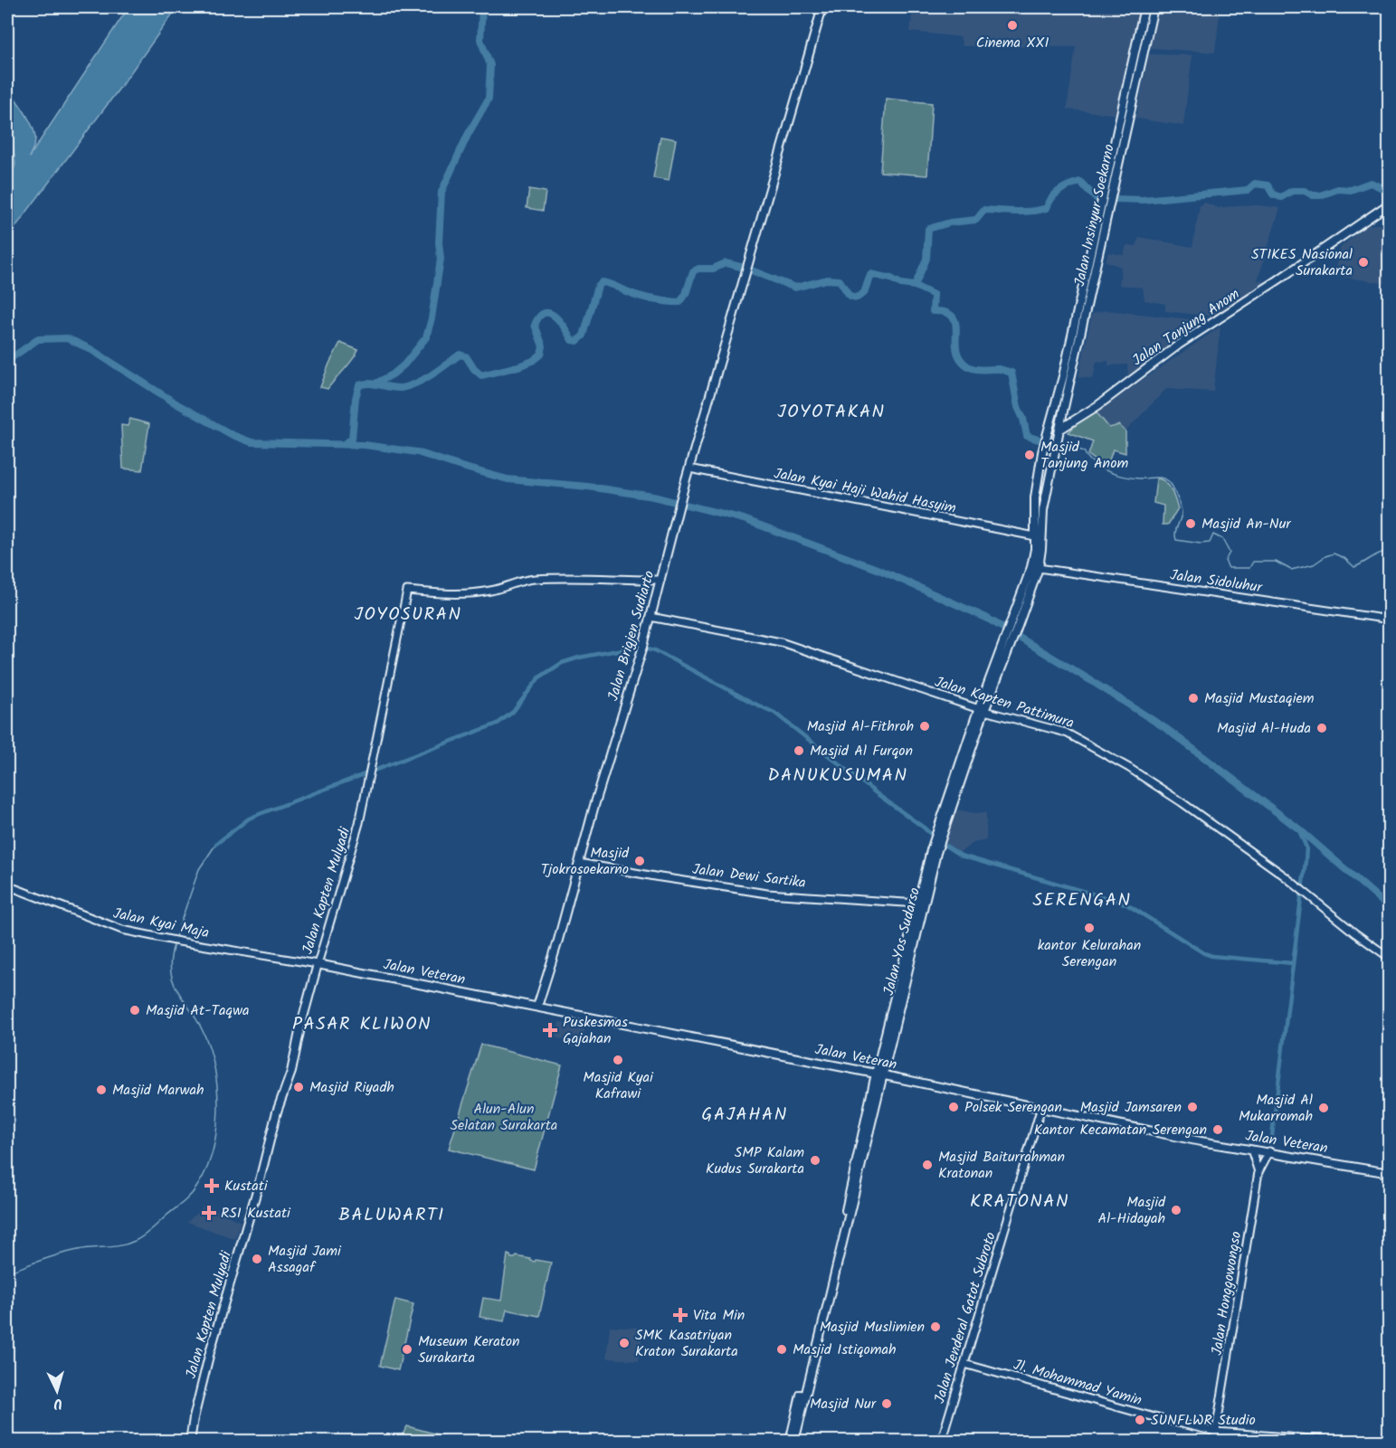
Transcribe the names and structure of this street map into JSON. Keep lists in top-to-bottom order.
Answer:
{
  "streets": {
    "main road": [
      "Jalan Insinyur Soekarno",
      "Jalan Tanjung Anom",
      "Jalan Kyai Haji Wahid Hasyim",
      "Jalan Sidoluhur",
      "Jalan Brigjen Sudiarto",
      "Jalan Kapten Pattimura",
      "Jalan Dewi Sartika",
      "Jalan Kapten Mulyadi",
      "Jalan Kyai Maja",
      "Jalan Yos Sudarso",
      "Jalan Veteran",
      "Jalan Honggowongso",
      "Jalan Jenderal Gatot Subroto",
      "Jl. Mohammad Yamin"
    ]
  },
  "crossings": [
    ["Jalan Insinyur Soekarno", "Jalan Tanjung Anom"],
    ["Jalan Insinyur Soekarno", "Jalan Kyai Haji Wahid Hasyim"],
    ["Jalan Insinyur Soekarno", "Jalan Yos Sudarso"],
    ["Jalan Kyai Haji Wahid Hasyim", "Jalan Brigjen Sudiarto"],
    ["Jalan Sidoluhur", "Jalan Yos Sudarso"],
    ["Jalan Brigjen Sudiarto", "Jalan Kapten Pattimura"],
    ["Jalan Brigjen Sudiarto", "Jalan Dewi Sartika"],
    ["Jalan Brigjen Sudiarto", "Jalan Kapten Mulyadi"],
    ["Jalan Brigjen Sudiarto", "Jalan Veteran"],
    ["Jalan Kapten Pattimura", "Jalan Yos Sudarso"],
    ["Jalan Dewi Sartika", "Jalan Yos Sudarso"],
    ["Jalan Kapten Mulyadi", "Jalan Kyai Maja"],
    ["Jalan Kapten Mulyadi", "Jalan Veteran"],
    ["Jalan Kyai Maja", "Jalan Veteran"],
    ["Jalan Yos Sudarso", "Jalan Veteran"],
    ["Jalan Veteran", "Jalan Honggowongso"],
    ["Jalan Veteran", "Jalan Jenderal Gatot Subroto"],
    ["Jalan Honggowongso", "Jl. Mohammad Yamin"],
    ["Jalan Jenderal Gatot Subroto", "Jl. Mohammad Yamin"]
  ],
  "districts": [
    "JOYOTAKAN",
    "JOYOSURAN",
    "DANUKUSUMAN",
    "SERENGAN",
    "PASAR KLIWON",
    "GAJAHAN",
    "KRATONAN",
    "BALUWARTI"
  ],
  "parks": ["Alun-Alun Selatan Surakarta"],
  "places": {
    "other": [
      "Cinema XXI",
      "STIKES Nasional Surakarta",
      "Masjid Tanjung Anom",
      "Masjid An-Nur",
      "Masjid Mustaqiem",
      "Masjid Al-Fithroh",
      "Masjid Al-Huda",
      "Masjid Al Furqon",
      "Masjid Tjokrosoekarno",
      "kantor Kelurahan Serengan",
      "Masjid At-Taqwa",
      "Masjid Kyai Kafrawi",
      "Masjid Riyadh",
      "Masjid Marwah",
      "Polsek Serengan",
      "Masjid Jamsaren",
      "Masjid Al Mukarromah",
      "Kantor Kecamatan Serengan",
      "SMP Kalam Kudus Surakarta",
      "Masjid Baiturrahman Kratonan",
      "Masjid Al-Hidayah",
      "Masjid Jami Assagaf",
      "Masjid Muslimien",
      "SMK Kasatriyan Kraton Surakarta",
      "Museum Keraton Surakarta",
      "Masjid Istiqomah",
      "Masjid Nur",
      "SUNFLWR Studio"
    ],
    "health": [
      "Puskesmas Gajahan",
      "Kustati",
      "RSI Kustati",
      "Vita Min"
    ]
  },
  "north": "bottom"
}
